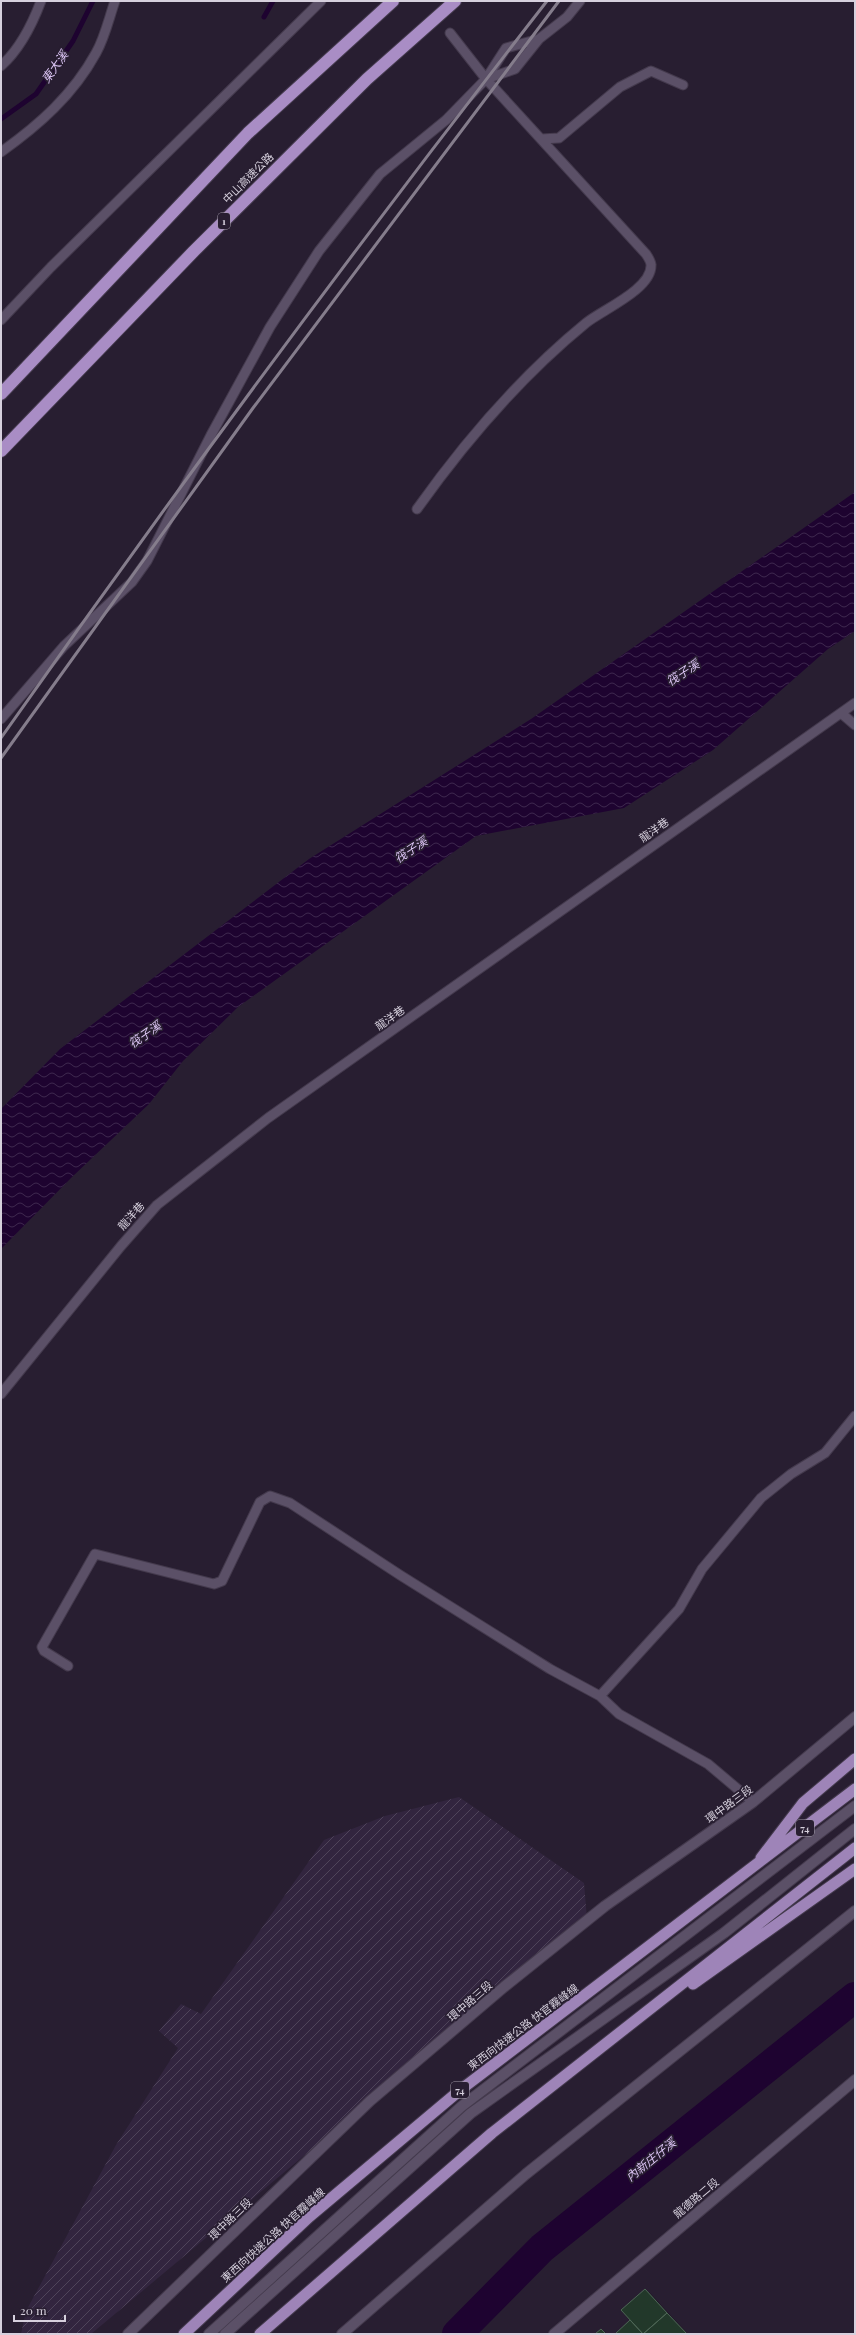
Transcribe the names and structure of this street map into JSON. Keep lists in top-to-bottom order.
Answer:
{
  "streets": {
    "highway": [
      "中山高速公路",
      "1",
      "74",
      "東西向快速公路 快官霧峰線"
    ],
    "street": ["環中路三段", "龍德路二段"],
    "lane": ["龍洋巷"]
  },
  "water": ["東大溪", "筏子溪", "內新庄仔溪"],
  "scale_bar": "20 m"
}
